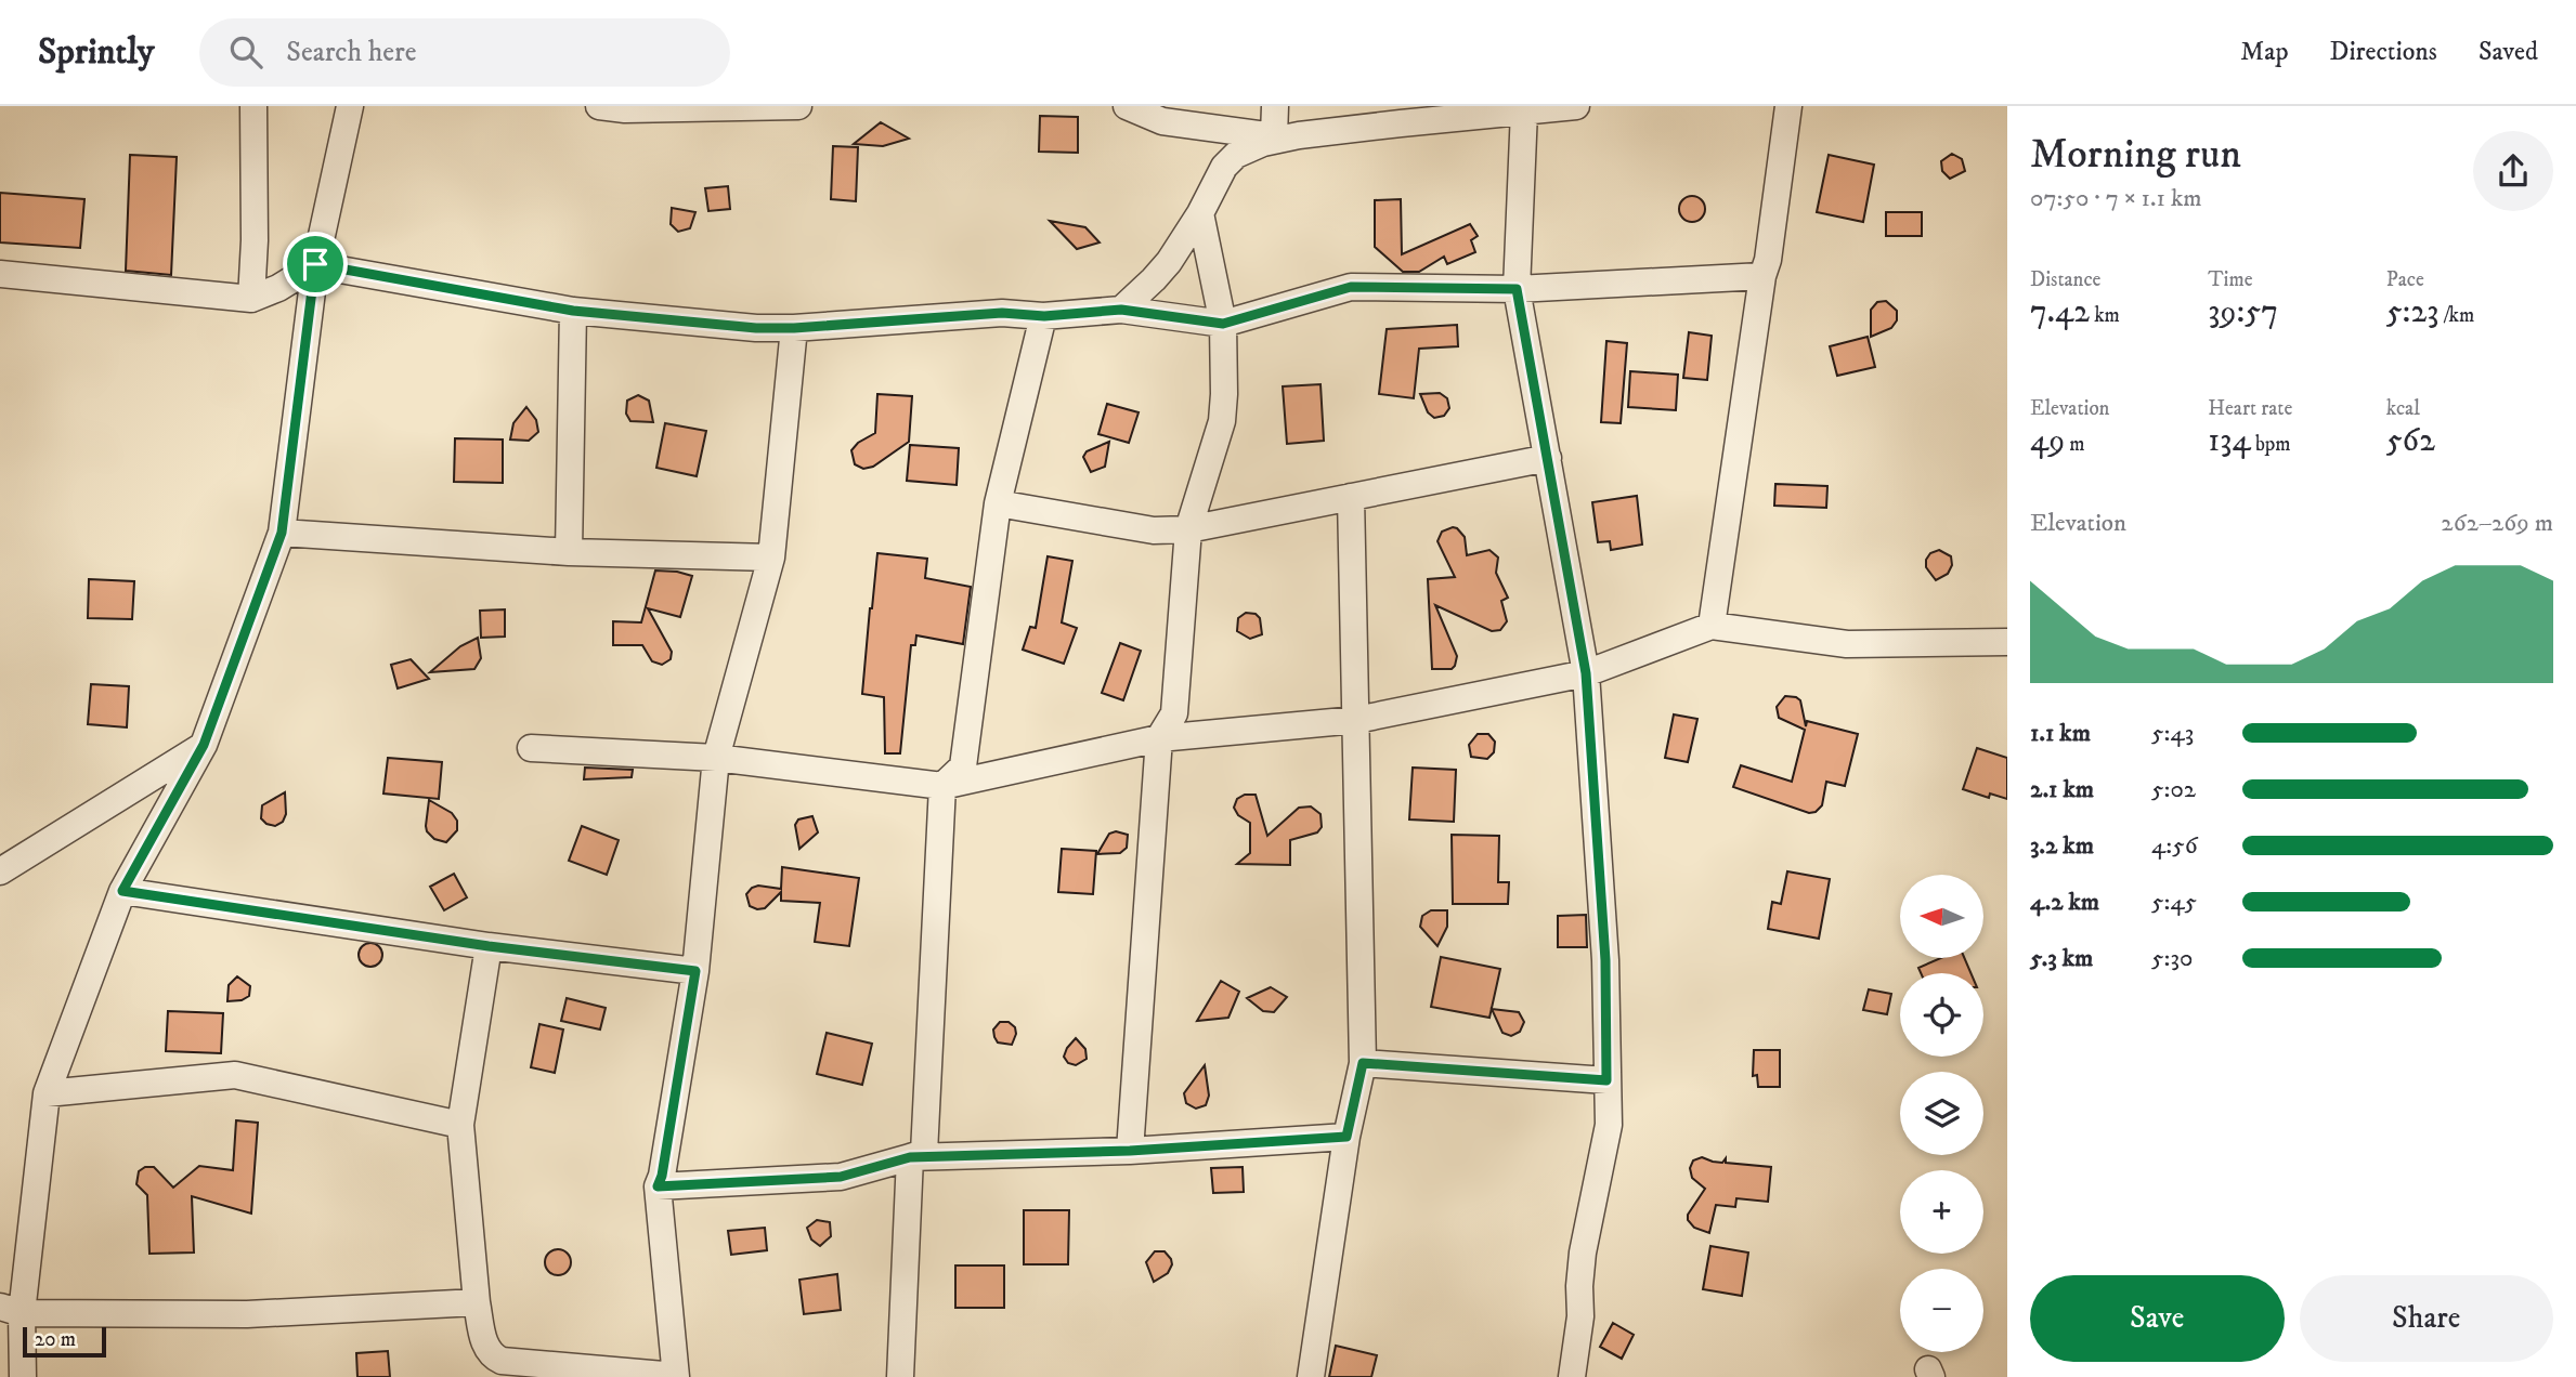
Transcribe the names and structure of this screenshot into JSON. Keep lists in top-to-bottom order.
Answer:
{
  "scale_bar": "20 m",
  "north": "left",
  "page": {
    "header": "Sprintly",
    "search": "Search here",
    "nav": ["Map", "Directions", "Saved"],
    "heading": ["Morning run", "07:50 · 7 × 1.1 km"],
    "stats": [
      ["Distance", "7.42 km"],
      ["Time", "39:57"],
      ["Pace", "5:23 /km"],
      ["Elevation", "49 m"],
      ["Heart rate", "134 bpm"],
      ["kcal", "562"]
    ],
    "chart": ["Elevation", "262–269 m"],
    "list": [
      {
        "name": "1.1 km",
        "note": "5:43"
      },
      {
        "name": "2.1 km",
        "note": "5:02"
      },
      {
        "name": "3.2 km",
        "note": "4:56"
      },
      {
        "name": "4.2 km",
        "note": "5:45"
      },
      {
        "name": "5.3 km",
        "note": "5:30"
      }
    ],
    "map_buttons": ["+", "−"],
    "buttons": ["Save", "Share"],
    "scale": "20 m"
  }
}
